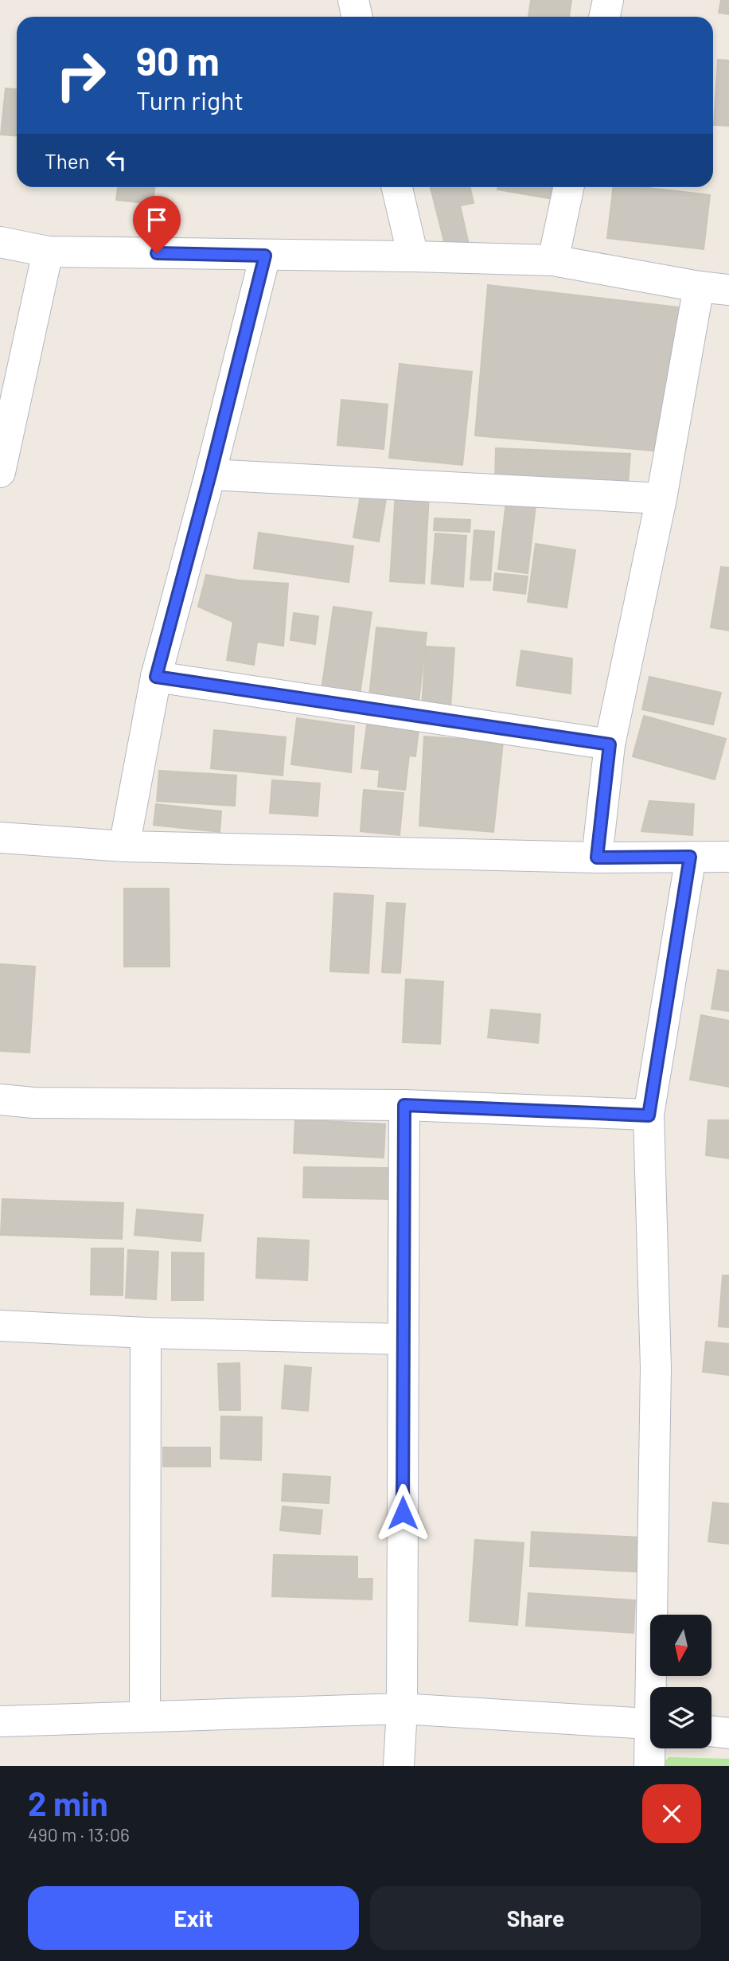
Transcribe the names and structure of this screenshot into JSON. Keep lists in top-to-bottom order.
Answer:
{
  "north": "bottom",
  "page": {
    "turn": ["90 m", "Turn right"],
    "then": "Then",
    "heading": ["2 min", "490 m · 13:06"],
    "buttons": ["Exit", "Share"]
  }
}
